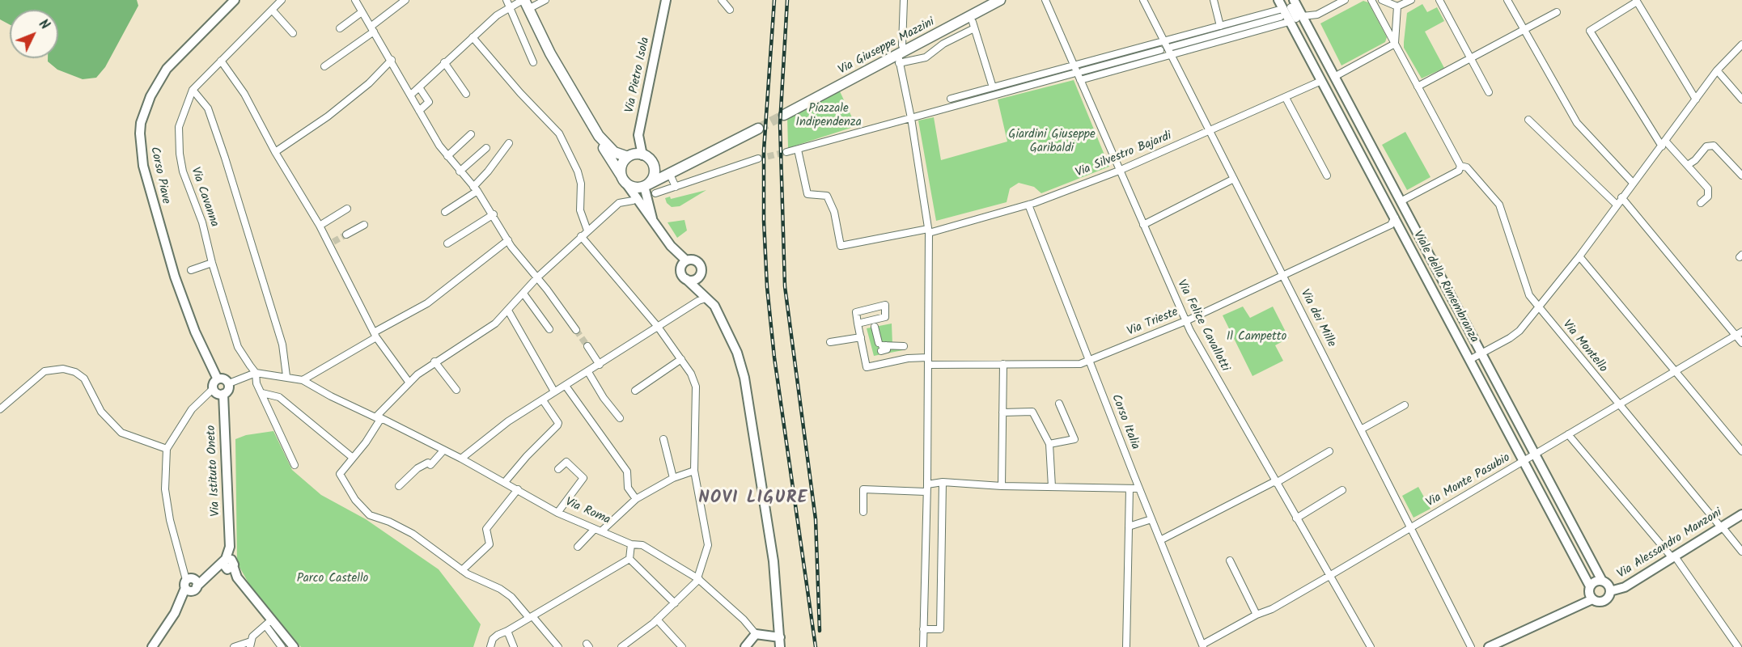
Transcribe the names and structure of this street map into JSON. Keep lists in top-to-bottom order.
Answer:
{
  "streets": {
    "main road": ["Via Giuseppe Mazzini"],
    "street": [
      "Via Pietro Isola",
      "Via Silvestro Bajardi",
      "Corso Piave",
      "Via Cavanna",
      "Viale della Rimembranza",
      "Via dei Mille",
      "Via Trieste",
      "Via Felice Cavallotti",
      "Via Montello",
      "Corso Italia",
      "Via Istituto Oneto",
      "Via Monte Pasubio",
      "Via Roma",
      "Via Alessandro Manzoni"
    ]
  },
  "crossings": [
    ["Via Silvestro Bajardi", "Viale della Rimembranza"],
    ["Via Silvestro Bajardi", "Via dei Mille"],
    ["Via Silvestro Bajardi", "Via Felice Cavallotti"],
    ["Via Silvestro Bajardi", "Corso Italia"],
    ["Corso Piave", "Via Istituto Oneto"],
    ["Via Cavanna", "Via Roma"],
    ["Viale della Rimembranza", "Via Trieste"],
    ["Viale della Rimembranza", "Via Monte Pasubio"],
    ["Viale della Rimembranza", "Via Alessandro Manzoni"],
    ["Via dei Mille", "Via Trieste"],
    ["Via dei Mille", "Via Monte Pasubio"],
    ["Via Trieste", "Via Felice Cavallotti"],
    ["Via Trieste", "Corso Italia"],
    ["Via Felice Cavallotti", "Via Monte Pasubio"],
    ["Via Montello", "Via Monte Pasubio"],
    ["Via Montello", "Via Alessandro Manzoni"],
    ["Corso Italia", "Via Monte Pasubio"]
  ],
  "districts": ["NOVI LIGURE"],
  "parks": [
    "Piazzale Indipendenza",
    "Giardini Giuseppe Garibaldi",
    "Il Campetto",
    "Parco Castello"
  ],
  "north": "top right"
}
